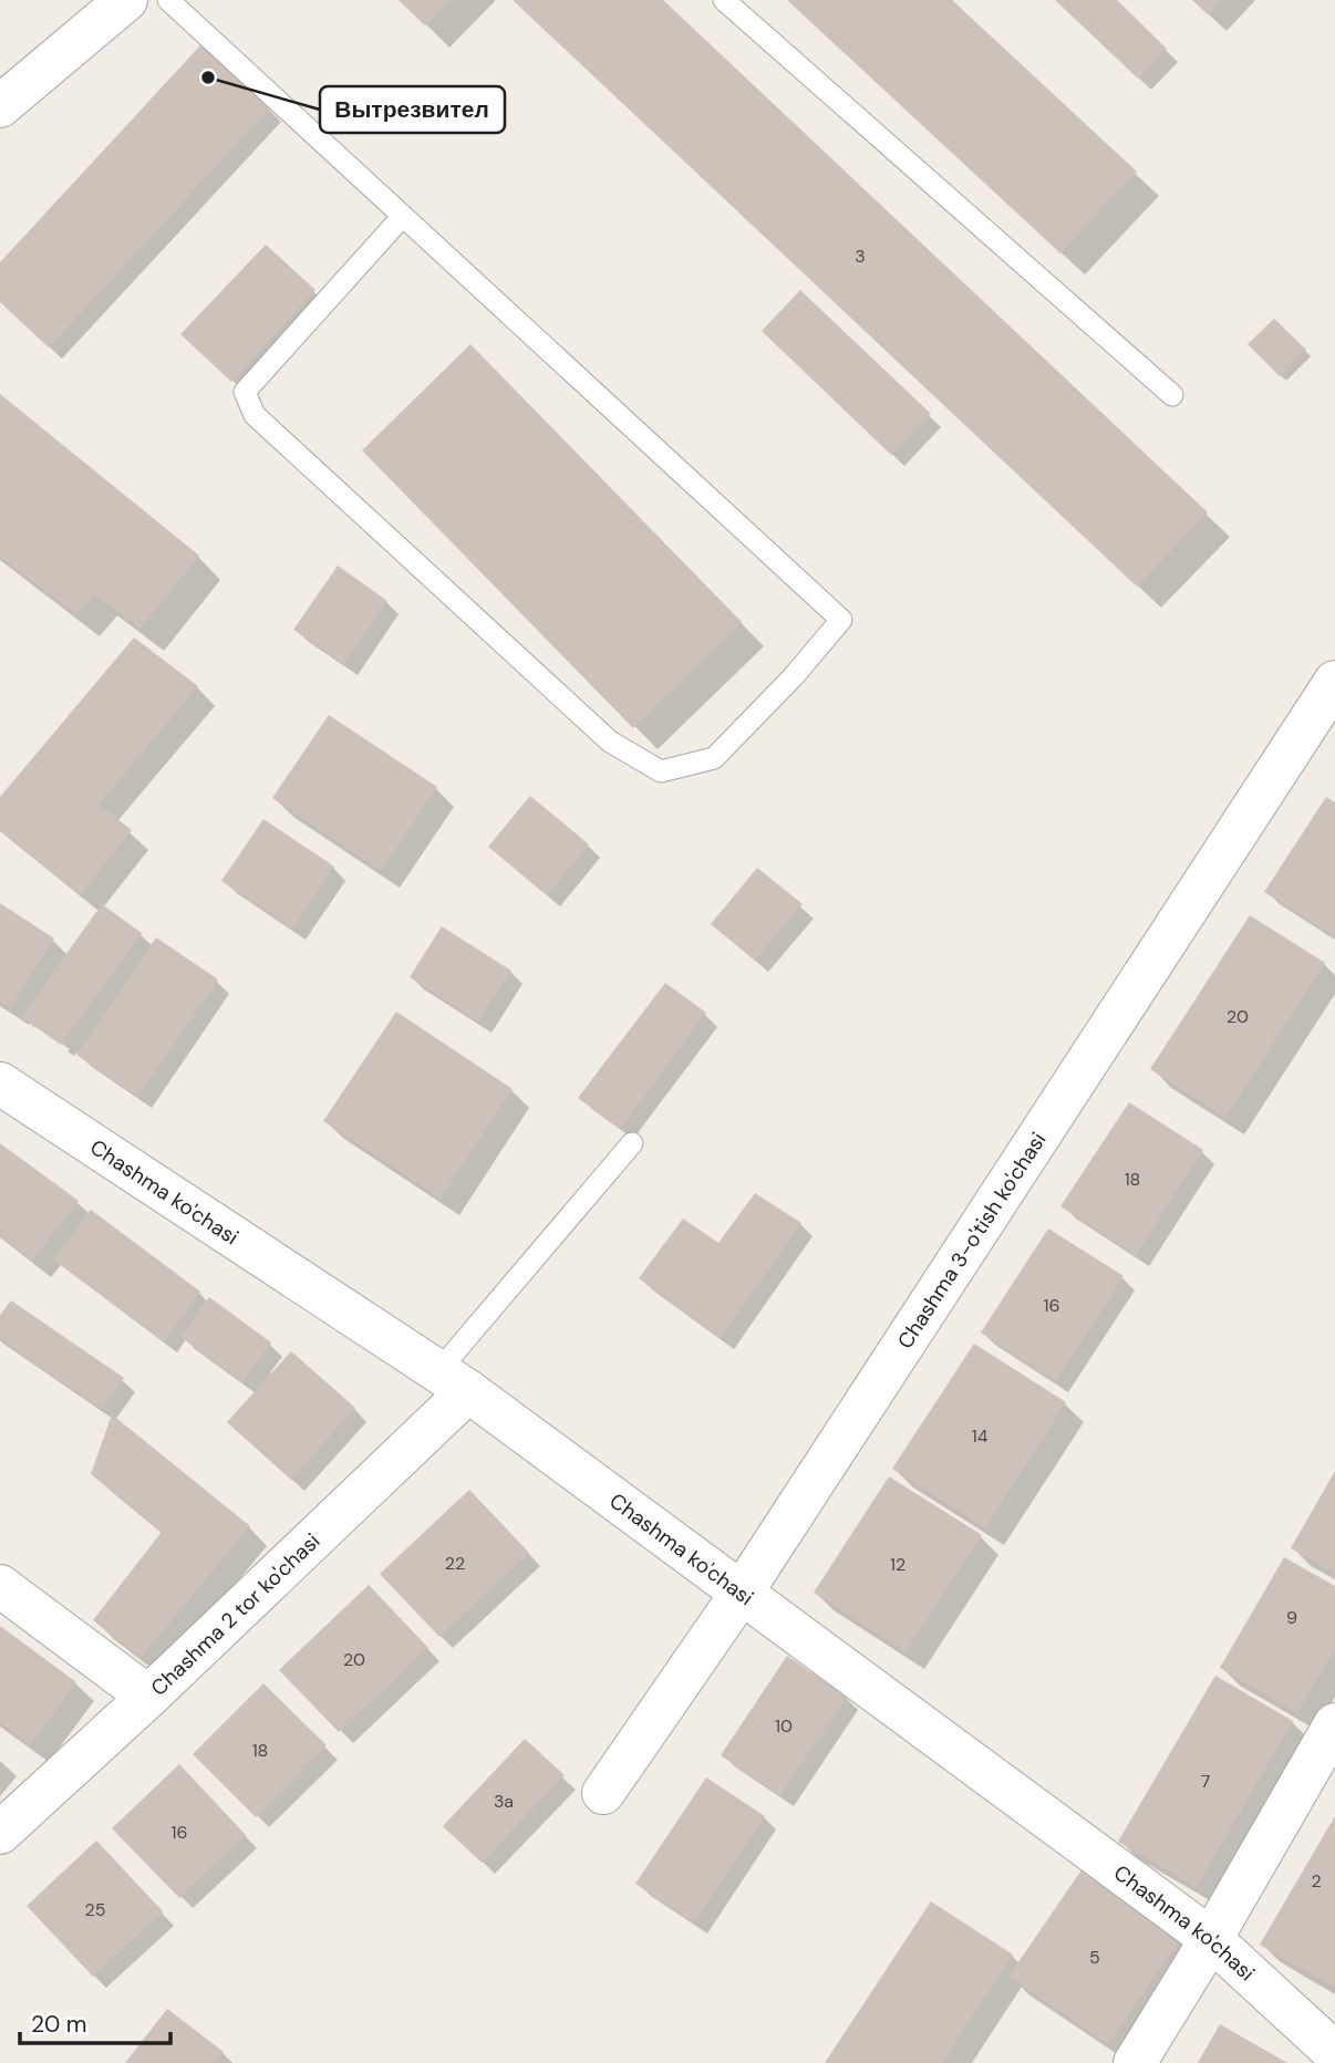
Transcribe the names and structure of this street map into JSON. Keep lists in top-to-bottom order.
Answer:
{
  "streets": {
    "street": ["Chashma ko'chasi", "Chashma 3-o'tish ko'chasi", "Chashma 2 tor ko'chasi"]
  },
  "crossings": [
    ["Chashma ko'chasi", "Chashma 3-o'tish ko'chasi"],
    ["Chashma ko'chasi", "Chashma 2 tor ko'chasi"]
  ],
  "places": ["Вытрезвител"],
  "house_numbers": [
    "3",
    "20",
    "18",
    "16",
    "14",
    "22",
    "12",
    "9",
    "20",
    "10",
    "18",
    "7",
    "3a",
    "16",
    "2",
    "25",
    "5"
  ],
  "scale_bar": "20 m"
}
